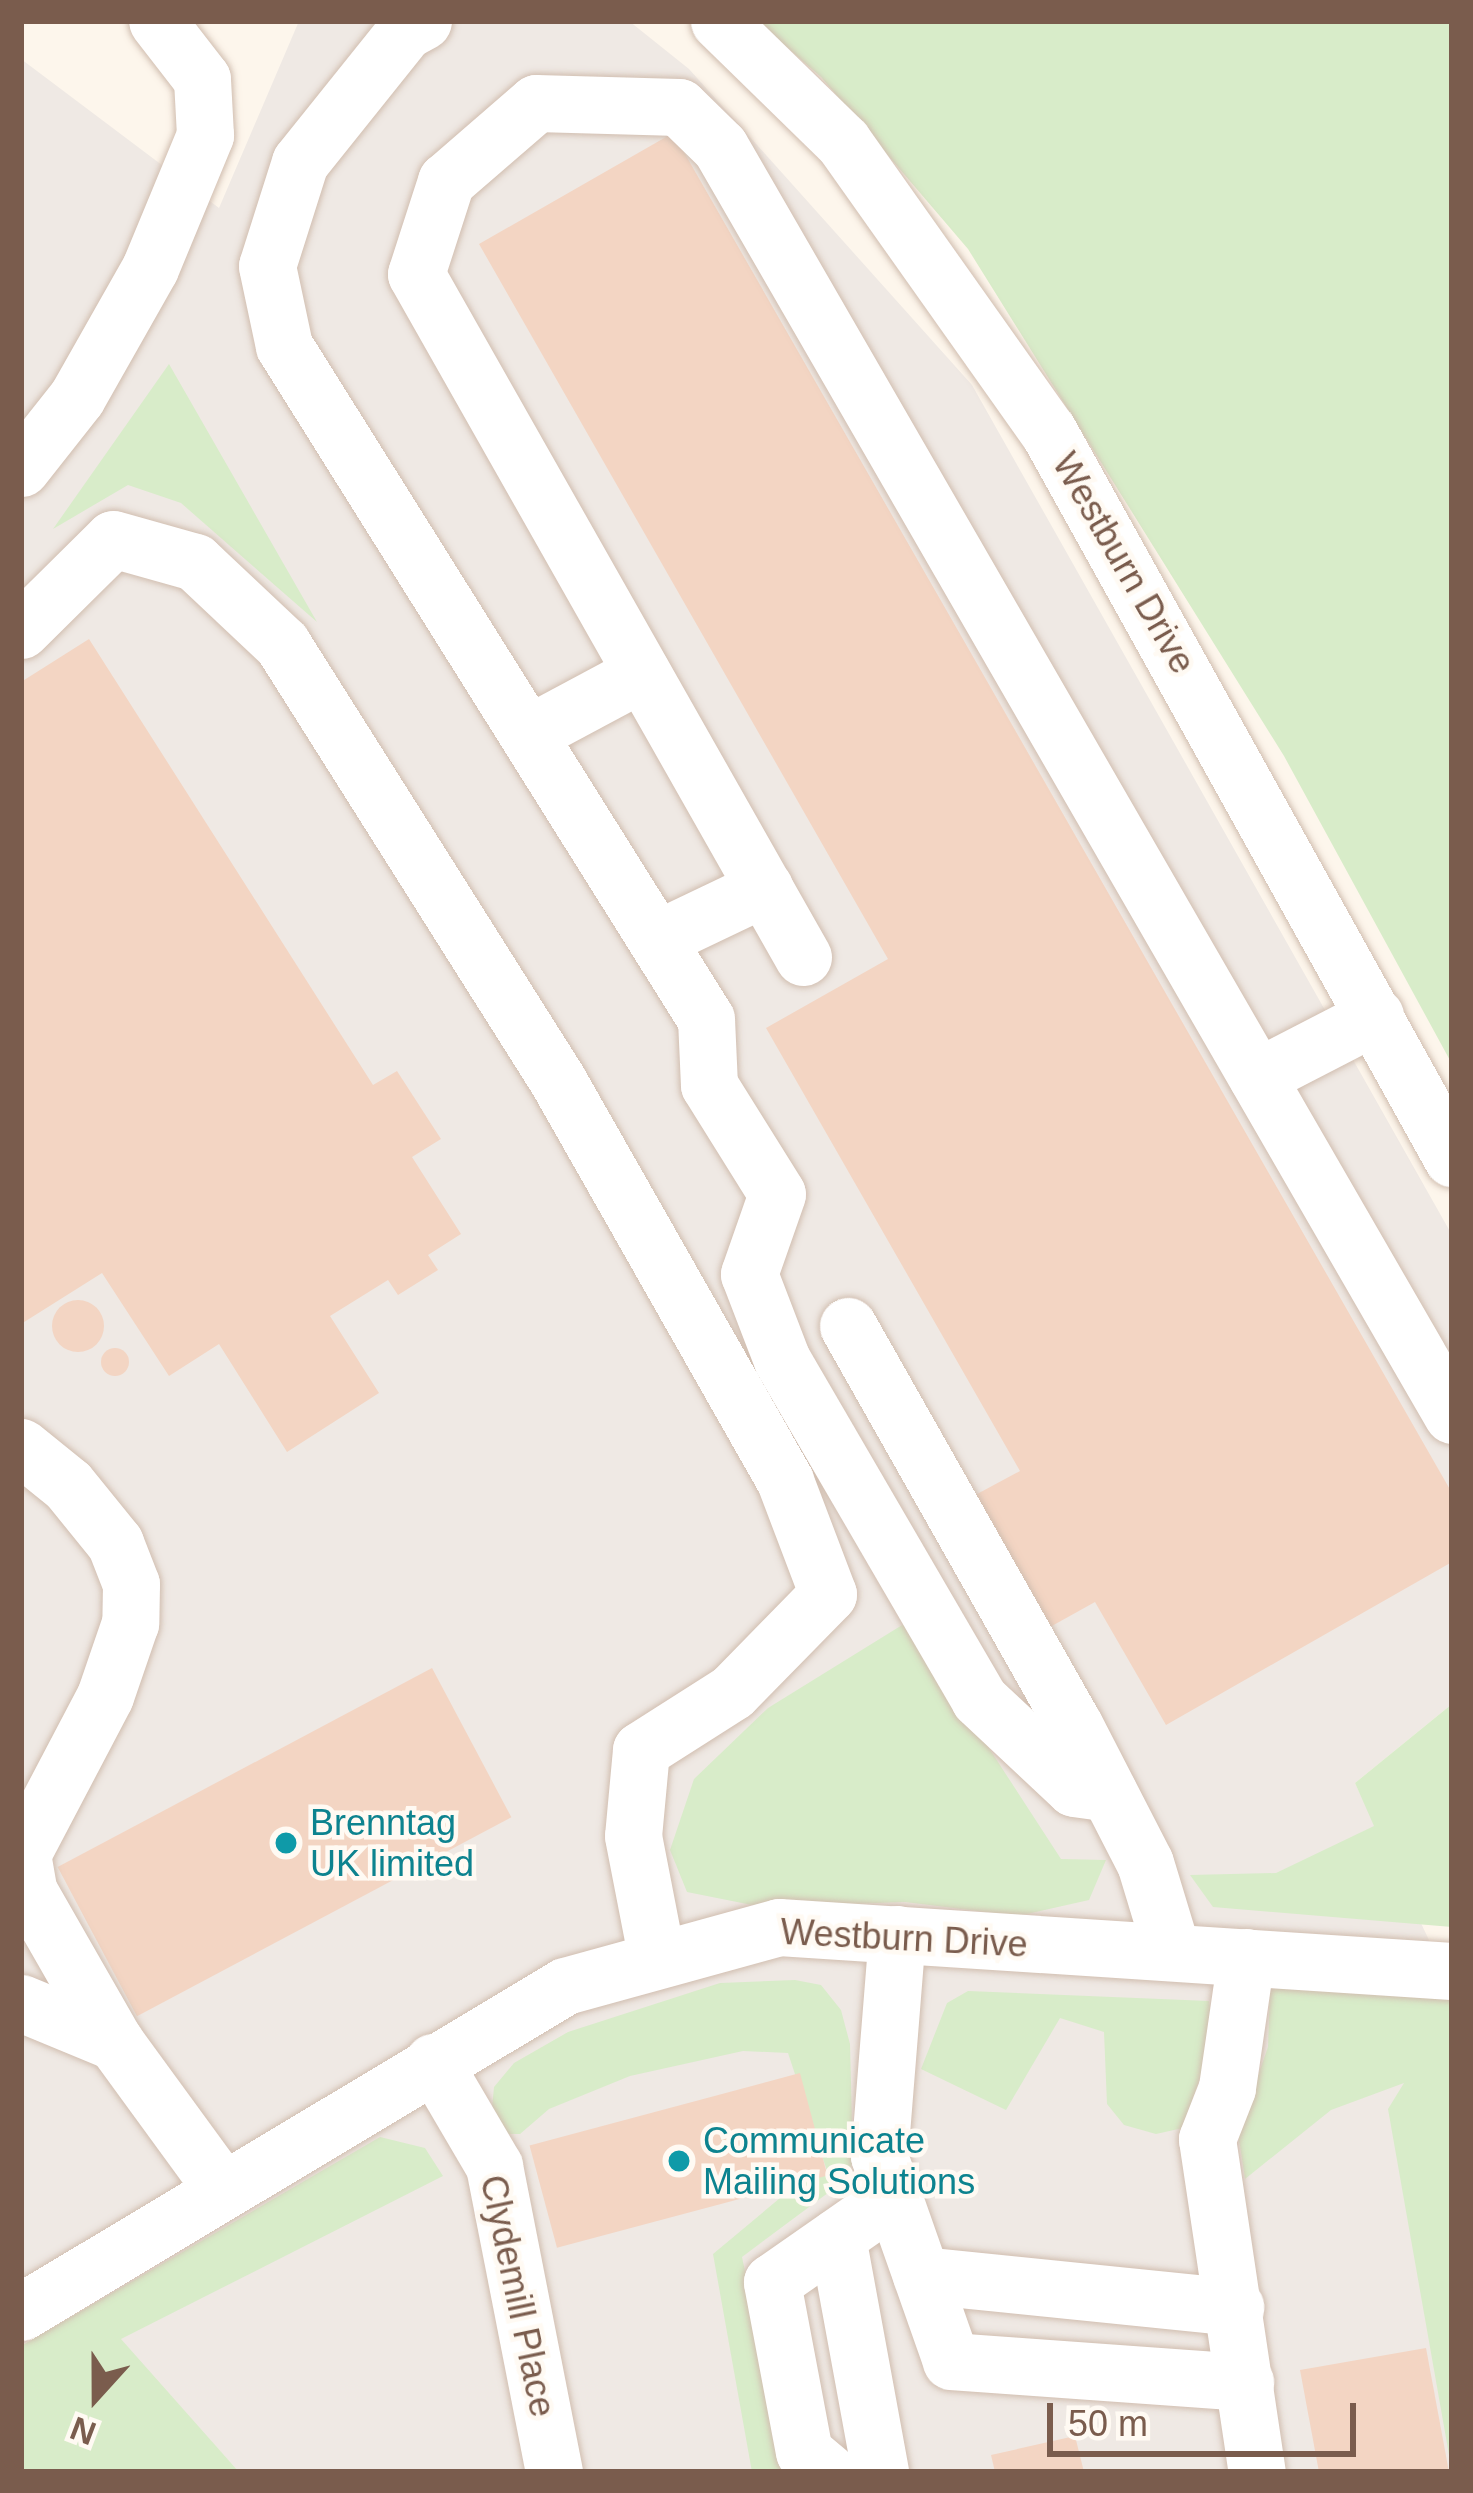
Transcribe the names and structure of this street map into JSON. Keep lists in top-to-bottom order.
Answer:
{
  "streets": {
    "street": ["Westburn Drive", "Clydemill Place"]
  },
  "crossings": [
    ["Westburn Drive", "Clydemill Place"]
  ],
  "places": ["Brenntag UK limited", "Communicate Mailing Solutions"],
  "scale_bar": "50 m",
  "north": "bottom"
}
